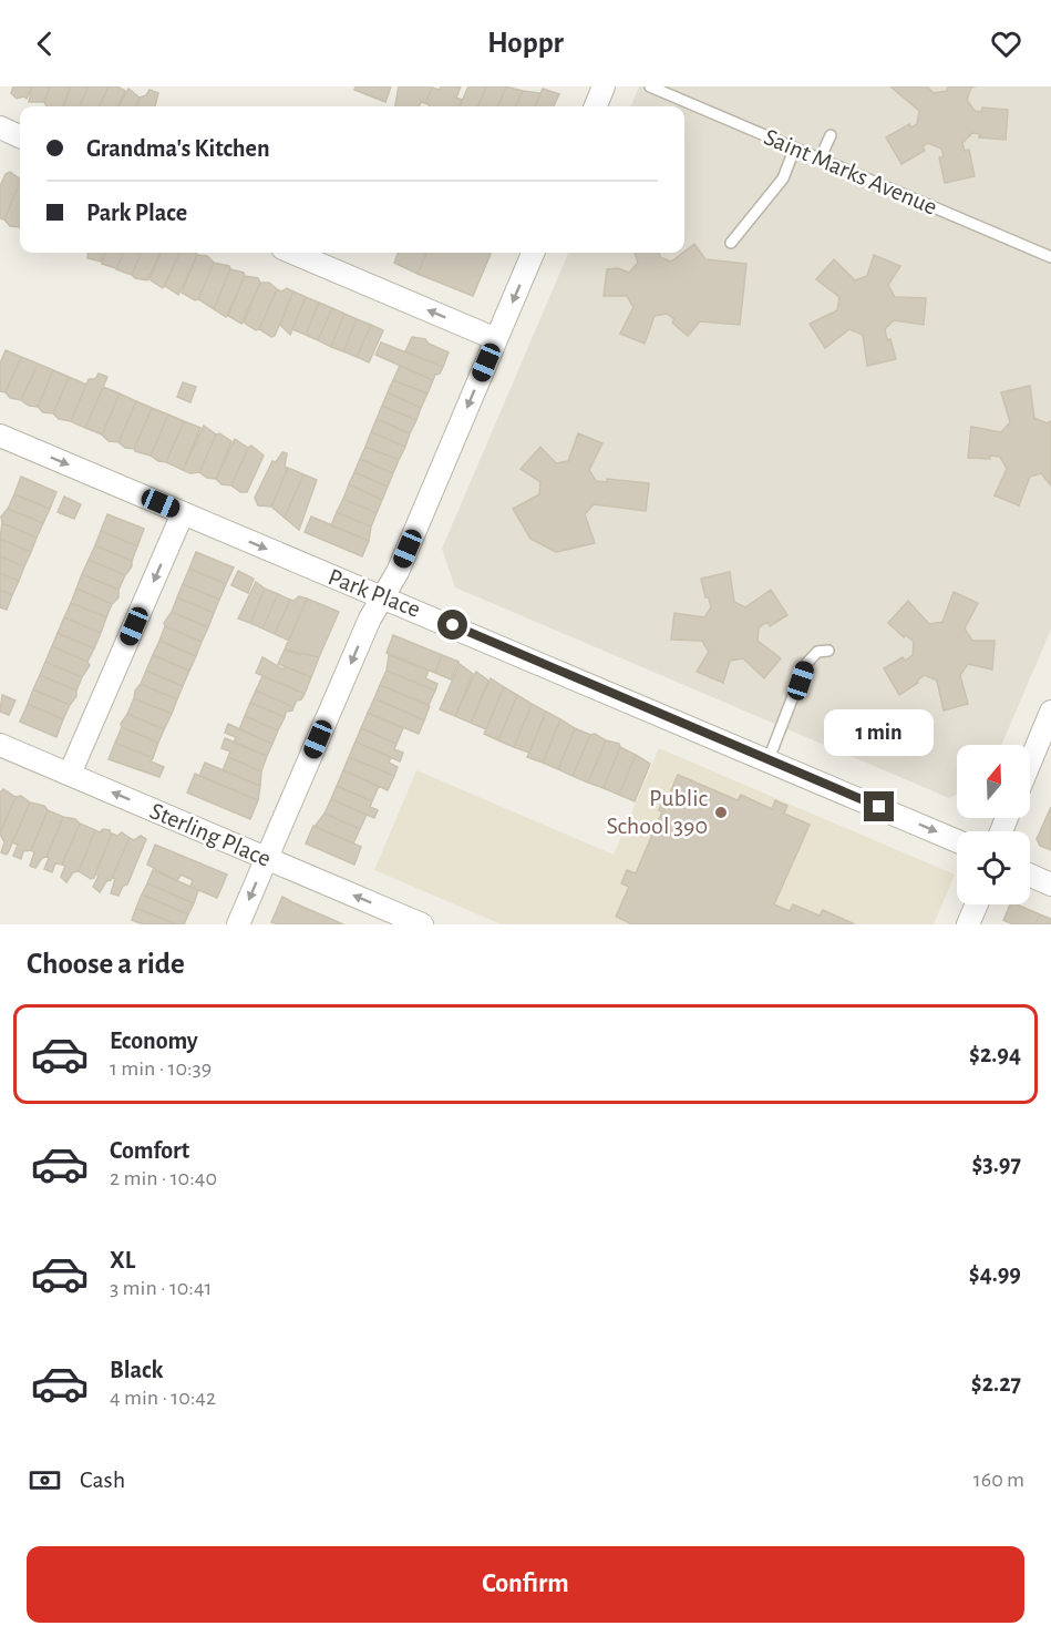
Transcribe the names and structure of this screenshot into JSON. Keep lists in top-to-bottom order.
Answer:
{
  "streets": {
    "street": ["Park Place", "Sterling Place"],
    "lane": ["Saint Marks Avenue"]
  },
  "one_way": ["Park Place", "Sterling Place"],
  "places": ["Public School 390"],
  "north": "top",
  "page": {
    "header": "Hoppr",
    "banner": ["Grandma's Kitchen", "Park Place"],
    "bubble": "1 min",
    "heading": "Choose a ride",
    "list": [
      {
        "name": "Economy",
        "note": "1 min · 10:39",
        "value": "$2.94"
      },
      {
        "name": "Comfort",
        "note": "2 min · 10:40",
        "value": "$3.97"
      },
      {
        "name": "XL",
        "note": "3 min · 10:41",
        "value": "$4.99"
      },
      {
        "name": "Black",
        "note": "4 min · 10:42",
        "value": "$2.27"
      }
    ],
    "pay": ["Cash", "160 m"],
    "buttons": "Confirm"
  }
}
